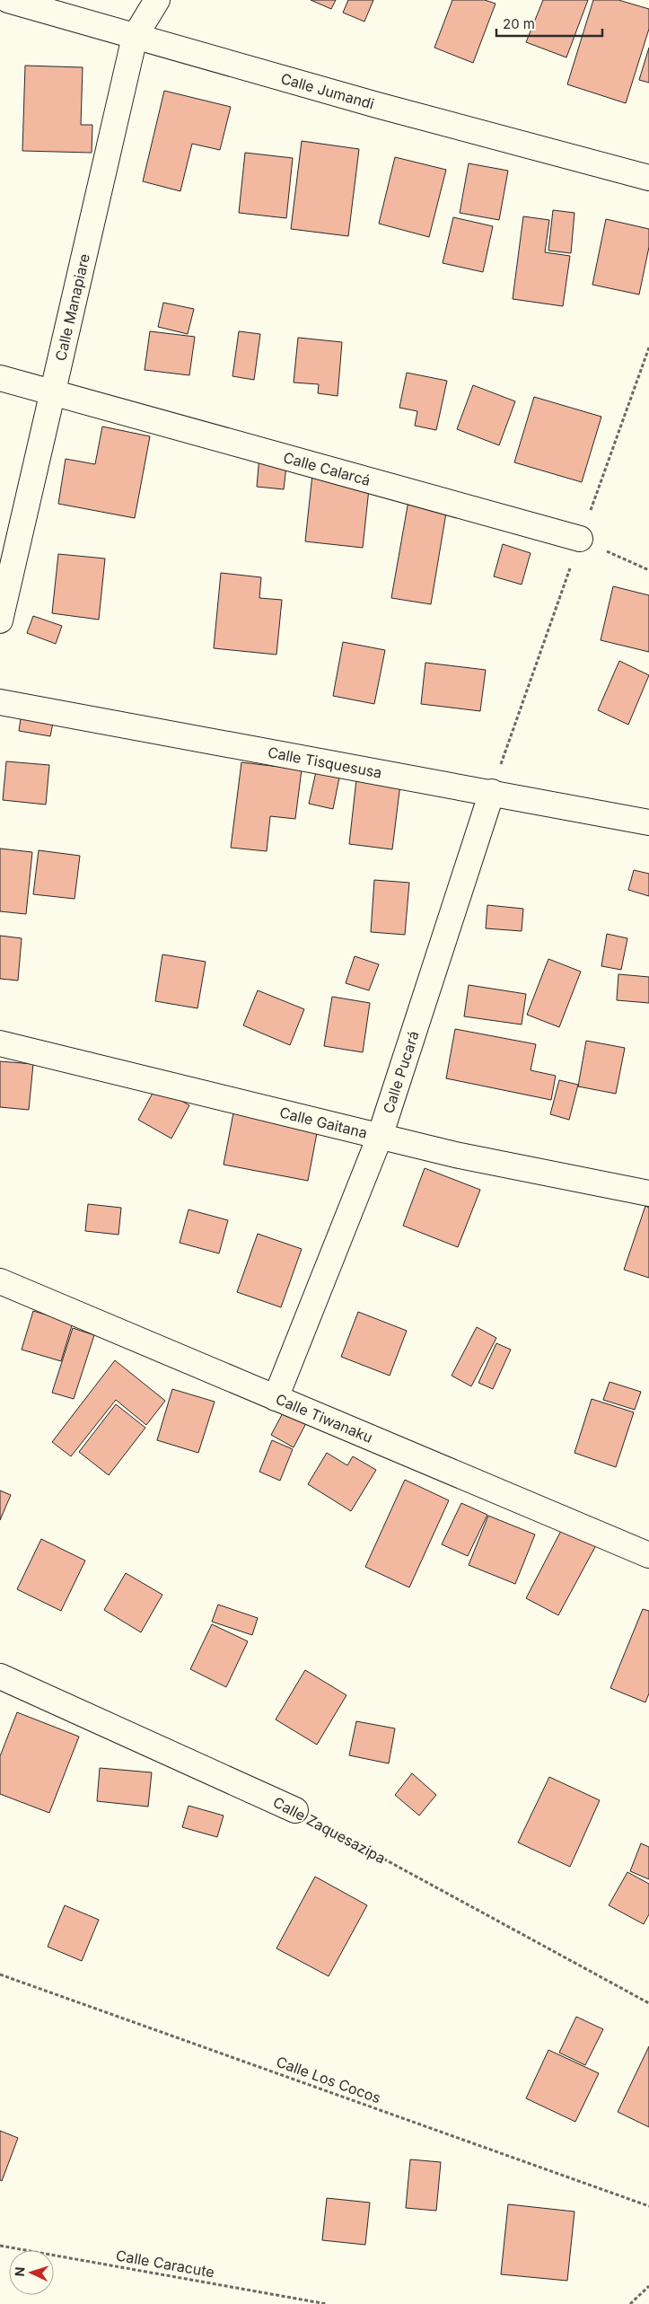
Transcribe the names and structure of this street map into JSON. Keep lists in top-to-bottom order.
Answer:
{
  "streets": {
    "street": [
      "Calle Jumandi",
      "Calle Manapiare",
      "Calle Calarcá",
      "Calle Tisquesusa",
      "Calle Pucará",
      "Calle Gaitana",
      "Calle Tiwanaku",
      "Calle Zaquesazipa"
    ],
    "path": ["Calle Los Cocos", "Calle Caracute"]
  },
  "crossings": [
    ["Calle Jumandi", "Calle Manapiare"],
    ["Calle Manapiare", "Calle Calarcá"],
    ["Calle Tisquesusa", "Calle Pucará"],
    ["Calle Pucará", "Calle Gaitana"],
    ["Calle Pucará", "Calle Tiwanaku"]
  ],
  "scale_bar": "20 m",
  "north": "left"
}
